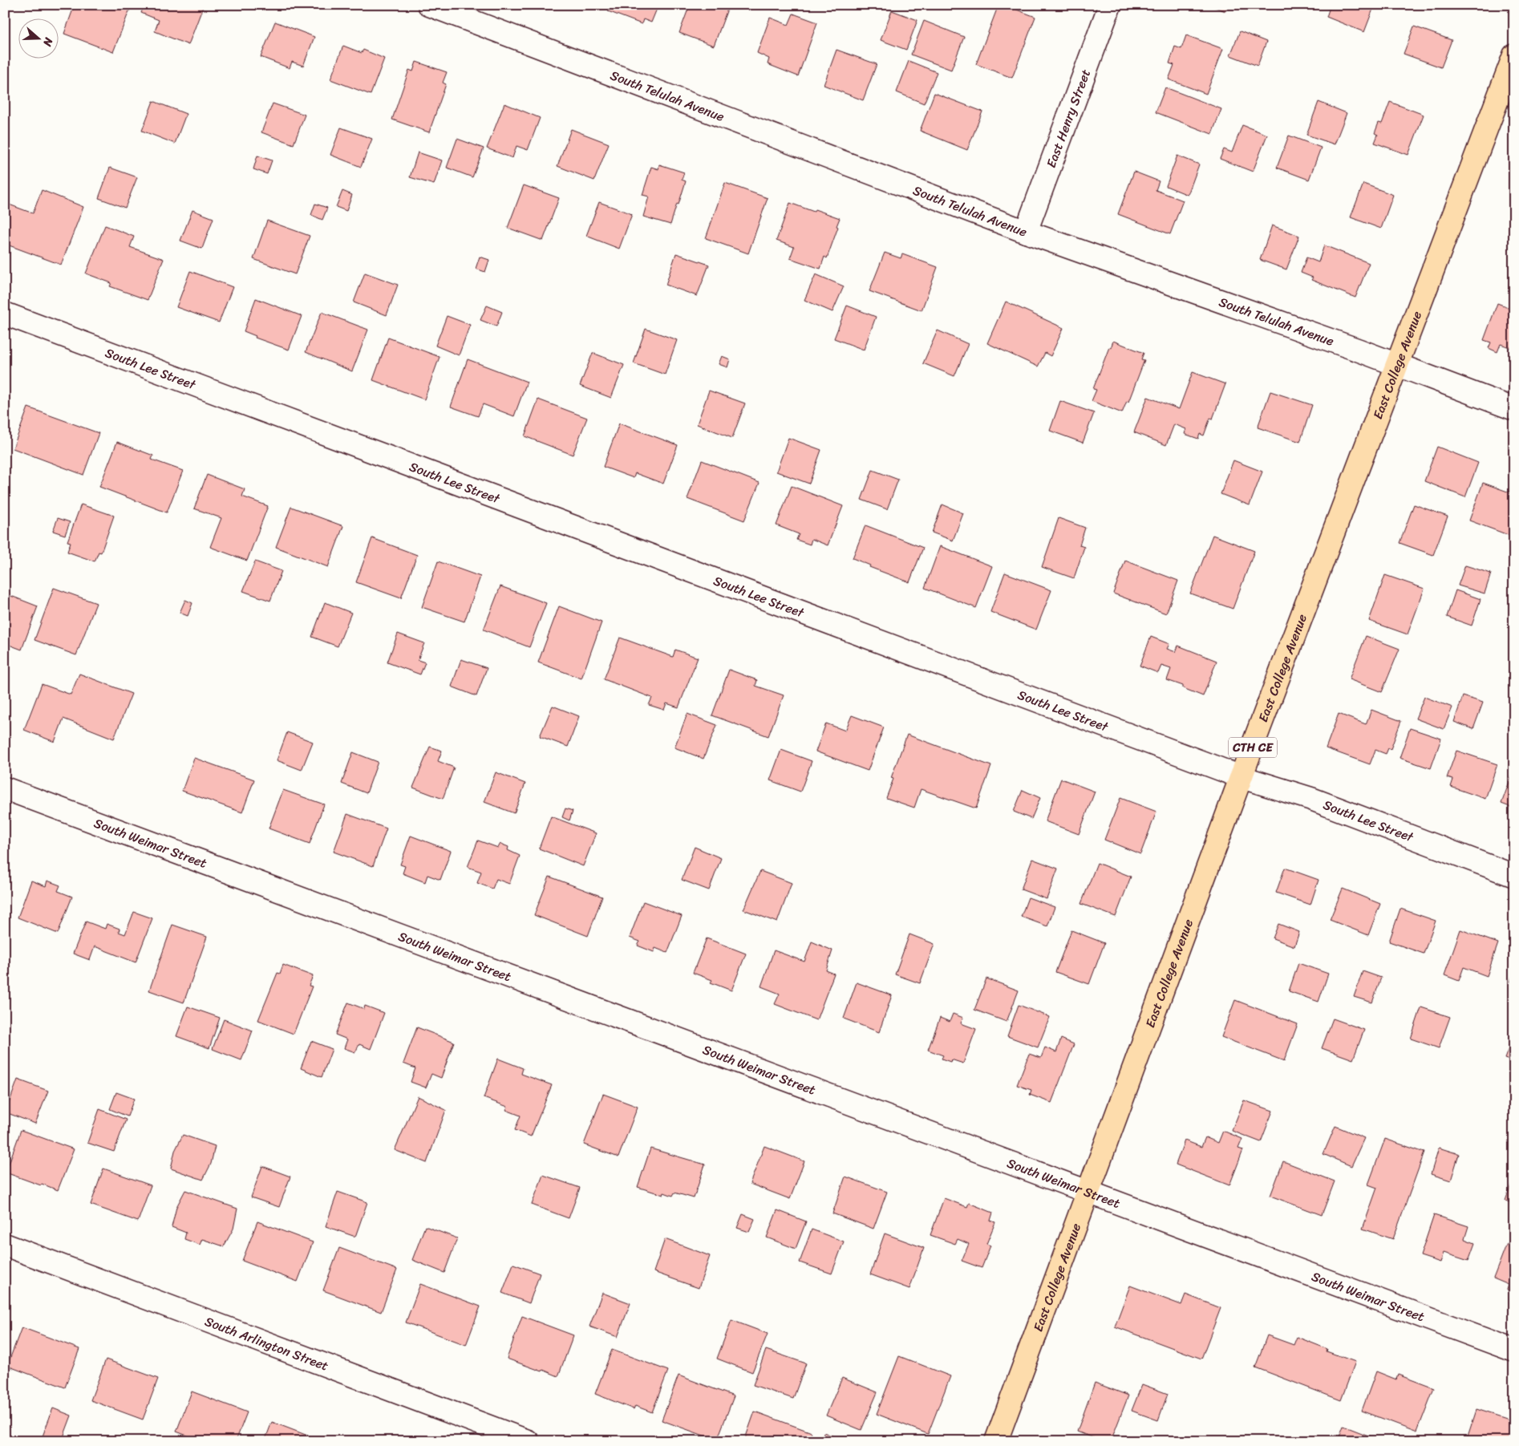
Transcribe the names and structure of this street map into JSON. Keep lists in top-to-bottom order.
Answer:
{
  "streets": {
    "main road": ["East College Avenue", "CTH CE"],
    "street": [
      "South Telulah Avenue",
      "East Henry Street",
      "South Lee Street",
      "South Weimar Street",
      "South Arlington Street"
    ]
  },
  "crossings": [
    ["South Telulah Avenue", "East Henry Street"],
    ["South Telulah Avenue", "East College Avenue"],
    ["East College Avenue", "South Lee Street"],
    ["East College Avenue", "South Weimar Street"]
  ],
  "north": "right"
}
